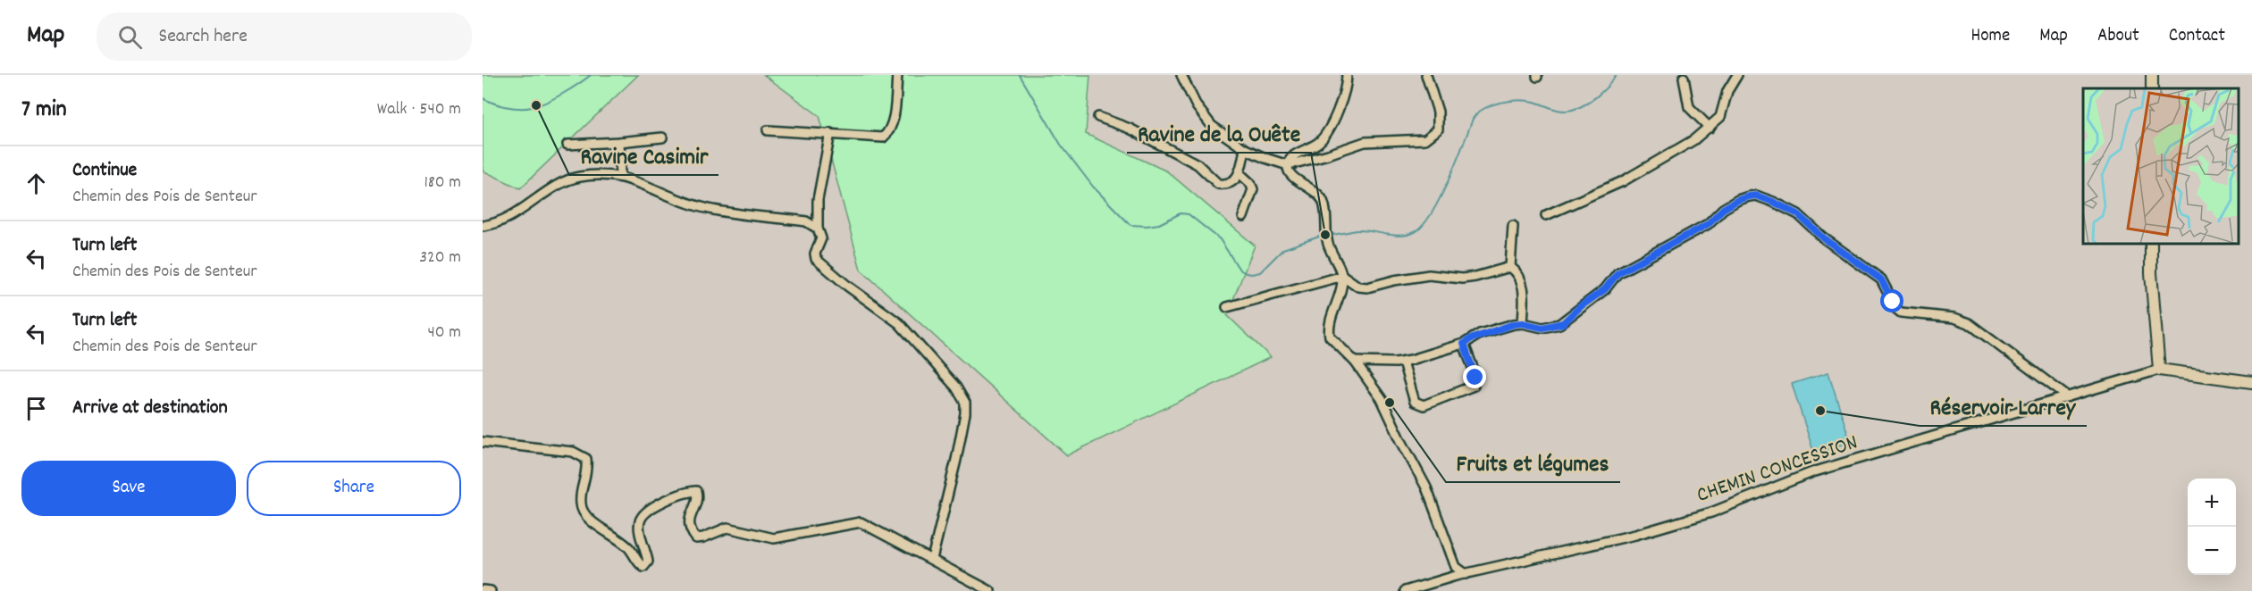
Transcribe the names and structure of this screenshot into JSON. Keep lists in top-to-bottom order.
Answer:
{
  "streets": {
    "street": ["CHEMIN CONCESSION"]
  },
  "places": [
    "Ravine Casimir",
    "Ravine de la Ouête",
    "Fruits et légumes",
    "Réservoir Larrey"
  ],
  "page": {
    "header": "Map",
    "search": "Search here",
    "nav": [
      "Home",
      "Map",
      "About",
      "Contact"
    ],
    "heading": ["7 min", "Walk · 540 m"],
    "list": [
      ["Continue", "Chemin des Pois de Senteur", "180 m"],
      ["Turn left", "Chemin des Pois de Senteur", "320 m"],
      ["Turn left", "Chemin des Pois de Senteur", "40 m"],
      "Arrive at destination"
    ],
    "buttons": ["Save", "Share"],
    "map_buttons": ["+", "−"]
  }
}
